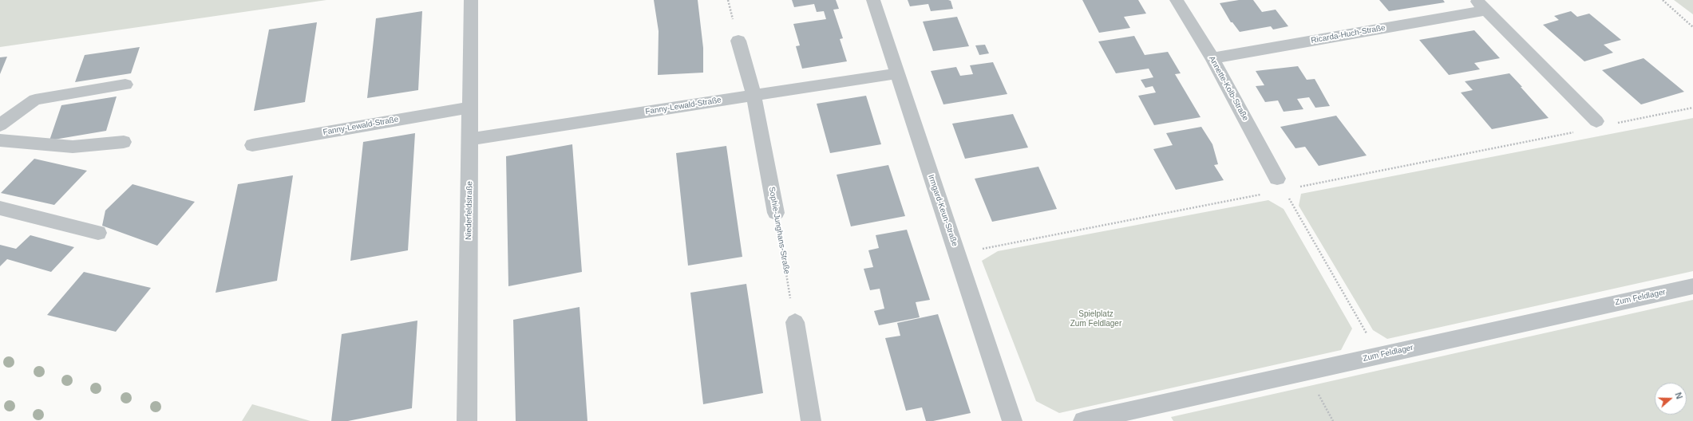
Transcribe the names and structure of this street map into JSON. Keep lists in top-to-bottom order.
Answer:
{
  "streets": {
    "street": [
      "Ricarda-Huch-Straße",
      "Annette-Kolb-Straße",
      "Fanny-Lewald-Straße",
      "Niederfeldstraße",
      "Irmgard-Keun-Straße",
      "Sophie-Junghans-Straße",
      "Zum Feldlager"
    ]
  },
  "crossings": [
    ["Ricarda-Huch-Straße", "Annette-Kolb-Straße"],
    ["Fanny-Lewald-Straße", "Niederfeldstraße"],
    ["Fanny-Lewald-Straße", "Irmgard-Keun-Straße"],
    ["Fanny-Lewald-Straße", "Sophie-Junghans-Straße"]
  ],
  "parks": ["Spielplatz Zum Feldlager"],
  "north": "right"
}
